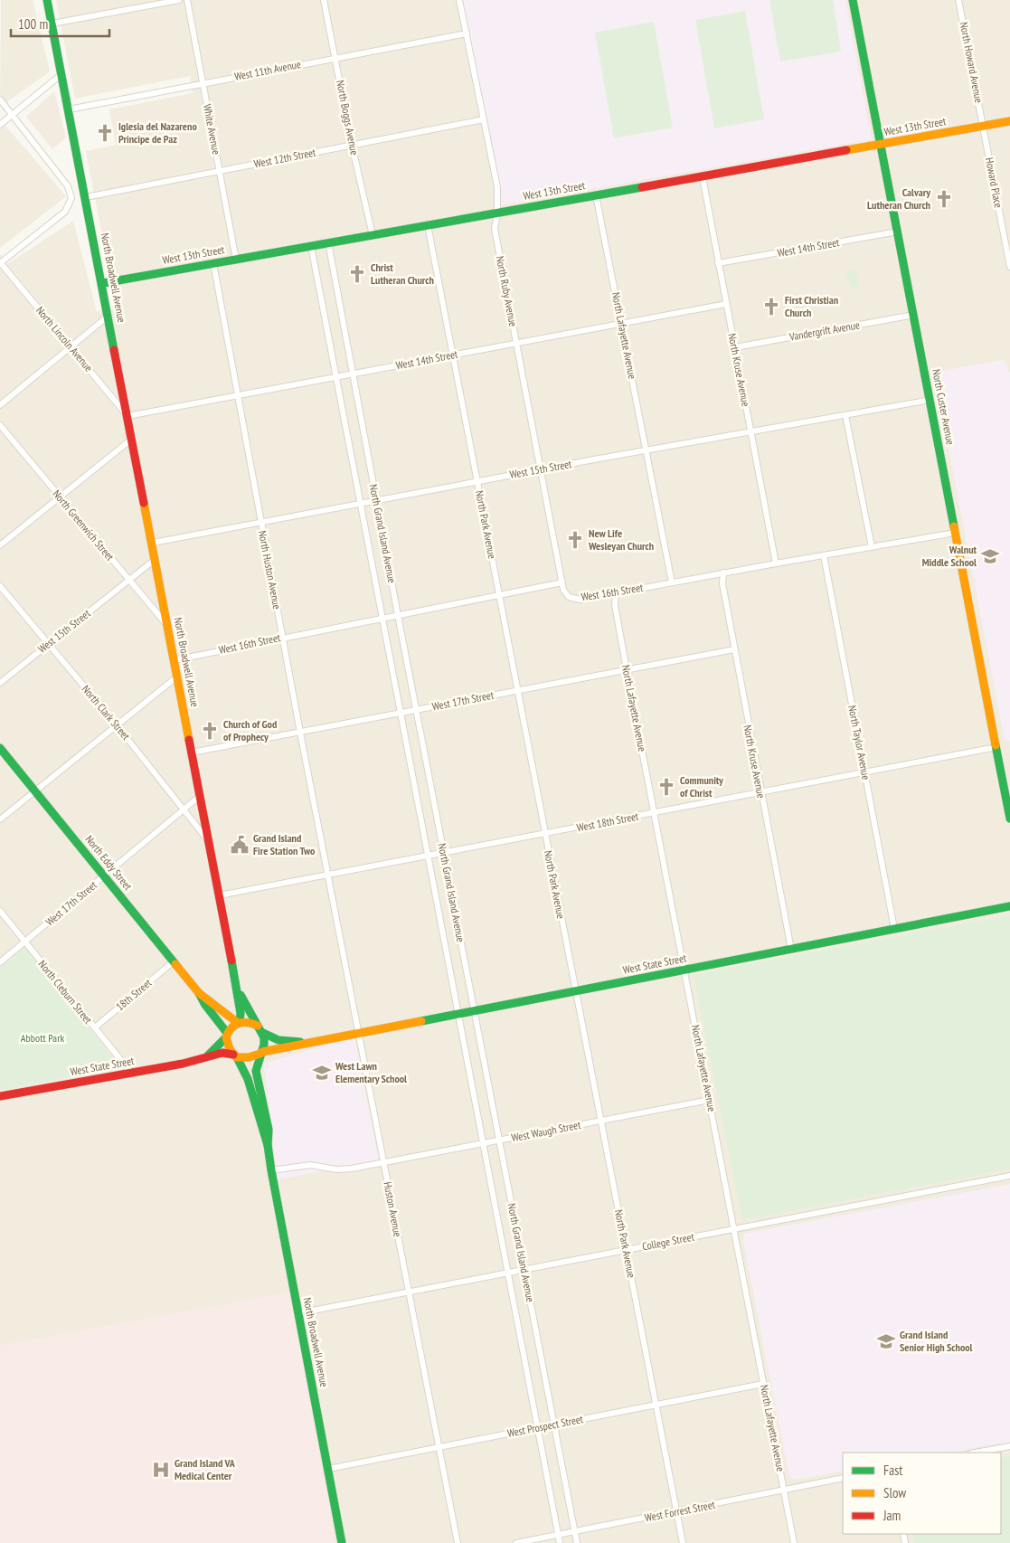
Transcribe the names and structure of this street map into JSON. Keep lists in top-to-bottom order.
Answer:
{
  "streets": {
    "main road": [
      "West 13th Street",
      "North Broadwell Avenue",
      "North Custer Avenue",
      "North Eddy Street",
      "West State Street"
    ],
    "street": [
      "North Howard Avenue",
      "West 11th Avenue",
      "North Boggs Avenue",
      "White Avenue",
      "West 12th Street",
      "Howard Place",
      "West 14th Street",
      "North Ruby Avenue",
      "Vandergrift Avenue",
      "North Lafayette Avenue",
      "North Lincoln Avenue",
      "North Kruse Avenue",
      "West 15th Street",
      "North Park Avenue",
      "North Greenwich Street",
      "North Grand Island Avenue",
      "North Huston Avenue",
      "West 16th Street",
      "West 17th Street",
      "North Clark Street",
      "North Taylor Avenue",
      "West 18th Street",
      "North Cleburn Street",
      "18th Street",
      "West Waugh Street",
      "Huston Avenue",
      "College Street",
      "West Prospect Street",
      "West Forrest Street"
    ]
  },
  "crossings": [
    ["North Howard Avenue", "West 13th Street"],
    ["North Howard Avenue", "Howard Place"],
    ["West 11th Avenue", "North Boggs Avenue"],
    ["West 11th Avenue", "White Avenue"],
    ["West 11th Avenue", "North Broadwell Avenue"],
    ["West 11th Avenue", "North Ruby Avenue"],
    ["North Boggs Avenue", "West 13th Street"],
    ["North Boggs Avenue", "West 12th Street"],
    ["West 13th Street", "White Avenue"],
    ["West 13th Street", "Howard Place"],
    ["West 13th Street", "North Broadwell Avenue"],
    ["West 13th Street", "North Ruby Avenue"],
    ["West 13th Street", "North Lafayette Avenue"],
    ["West 13th Street", "North Kruse Avenue"],
    ["West 13th Street", "North Custer Avenue"],
    ["West 13th Street", "North Park Avenue"],
    ["West 13th Street", "North Grand Island Avenue"],
    ["West 13th Street", "North Huston Avenue"],
    ["White Avenue", "West 12th Street"],
    ["West 12th Street", "North Broadwell Avenue"],
    ["West 12th Street", "North Ruby Avenue"],
    ["West 14th Street", "North Broadwell Avenue"],
    ["West 14th Street", "North Ruby Avenue"],
    ["West 14th Street", "North Lafayette Avenue"],
    ["West 14th Street", "North Lincoln Avenue"],
    ["West 14th Street", "North Kruse Avenue"],
    ["West 14th Street", "North Custer Avenue"],
    ["West 14th Street", "North Park Avenue"],
    ["West 14th Street", "North Grand Island Avenue"],
    ["West 14th Street", "North Huston Avenue"],
    ["North Broadwell Avenue", "North Lincoln Avenue"],
    ["North Broadwell Avenue", "West 15th Street"],
    ["North Broadwell Avenue", "North Greenwich Street"],
    ["North Broadwell Avenue", "West 16th Street"],
    ["North Broadwell Avenue", "West 17th Street"],
    ["North Broadwell Avenue", "North Clark Street"],
    ["North Broadwell Avenue", "West 18th Street"],
    ["North Broadwell Avenue", "North Eddy Street"],
    ["North Broadwell Avenue", "West State Street"],
    ["North Broadwell Avenue", "West Waugh Street"],
    ["North Broadwell Avenue", "College Street"],
    ["North Broadwell Avenue", "West Prospect Street"],
    ["North Ruby Avenue", "West 15th Street"],
    ["North Ruby Avenue", "West 16th Street"],
    ["Vandergrift Avenue", "North Kruse Avenue"],
    ["Vandergrift Avenue", "North Custer Avenue"],
    ["North Lafayette Avenue", "West 15th Street"],
    ["North Lafayette Avenue", "West 16th Street"],
    ["North Lafayette Avenue", "West 17th Street"],
    ["North Lafayette Avenue", "West 18th Street"],
    ["North Lafayette Avenue", "West State Street"],
    ["North Lafayette Avenue", "West Waugh Street"],
    ["North Lafayette Avenue", "College Street"],
    ["North Lafayette Avenue", "West Prospect Street"],
    ["North Lafayette Avenue", "West Forrest Street"],
    ["North Kruse Avenue", "West 15th Street"],
    ["North Kruse Avenue", "West 16th Street"],
    ["North Kruse Avenue", "West 17th Street"],
    ["North Kruse Avenue", "West 18th Street"],
    ["North Kruse Avenue", "West State Street"],
    ["North Custer Avenue", "West 15th Street"],
    ["North Custer Avenue", "West 16th Street"],
    ["North Custer Avenue", "West 18th Street"],
    ["West 15th Street", "North Park Avenue"],
    ["West 15th Street", "North Greenwich Street"],
    ["West 15th Street", "North Grand Island Avenue"],
    ["West 15th Street", "North Huston Avenue"],
    ["West 15th Street", "North Clark Street"],
    ["North Park Avenue", "West 16th Street"],
    ["North Park Avenue", "West 17th Street"],
    ["North Park Avenue", "West 18th Street"],
    ["North Park Avenue", "West State Street"],
    ["North Park Avenue", "West Waugh Street"],
    ["North Park Avenue", "College Street"],
    ["North Park Avenue", "West Prospect Street"],
    ["North Park Avenue", "West Forrest Street"],
    ["North Grand Island Avenue", "West 16th Street"],
    ["North Grand Island Avenue", "West 17th Street"],
    ["North Grand Island Avenue", "West 18th Street"],
    ["North Grand Island Avenue", "West State Street"],
    ["North Grand Island Avenue", "West Waugh Street"],
    ["North Grand Island Avenue", "College Street"],
    ["North Grand Island Avenue", "West Prospect Street"],
    ["North Grand Island Avenue", "West Forrest Street"],
    ["North Huston Avenue", "West 16th Street"],
    ["North Huston Avenue", "West 17th Street"],
    ["North Huston Avenue", "West 18th Street"],
    ["North Huston Avenue", "Huston Avenue"],
    ["West 16th Street", "North Taylor Avenue"],
    ["West 17th Street", "North Clark Street"],
    ["West 17th Street", "North Eddy Street"],
    ["West 17th Street", "North Cleburn Street"],
    ["North Taylor Avenue", "West 18th Street"],
    ["North Taylor Avenue", "West State Street"],
    ["West 18th Street", "Huston Avenue"],
    ["North Eddy Street", "West State Street"],
    ["North Eddy Street", "18th Street"],
    ["West State Street", "North Cleburn Street"],
    ["West State Street", "Huston Avenue"],
    ["North Cleburn Street", "18th Street"],
    ["West Waugh Street", "Huston Avenue"],
    ["Huston Avenue", "College Street"],
    ["Huston Avenue", "West Prospect Street"]
  ],
  "parks": ["Abbott Park"],
  "places": {
    "church": [
      "Iglesia del Nazareno Principe de Paz",
      "Calvary Lutheran Church",
      "Christ Lutheran Church",
      "First Christian Church",
      "New Life Wesleyan Church",
      "Church of God of Prophecy",
      "Community of Christ"
    ],
    "school or university": ["Walnut Middle School", "West Lawn Elementary School", "Grand Island Senior High School"],
    "public building": ["Grand Island Fire Station Two"],
    "hospital": ["Grand Island VA Medical Center"]
  },
  "legend": ["Fast", "Slow", "Jam"],
  "scale_bar": "100 m"
}
